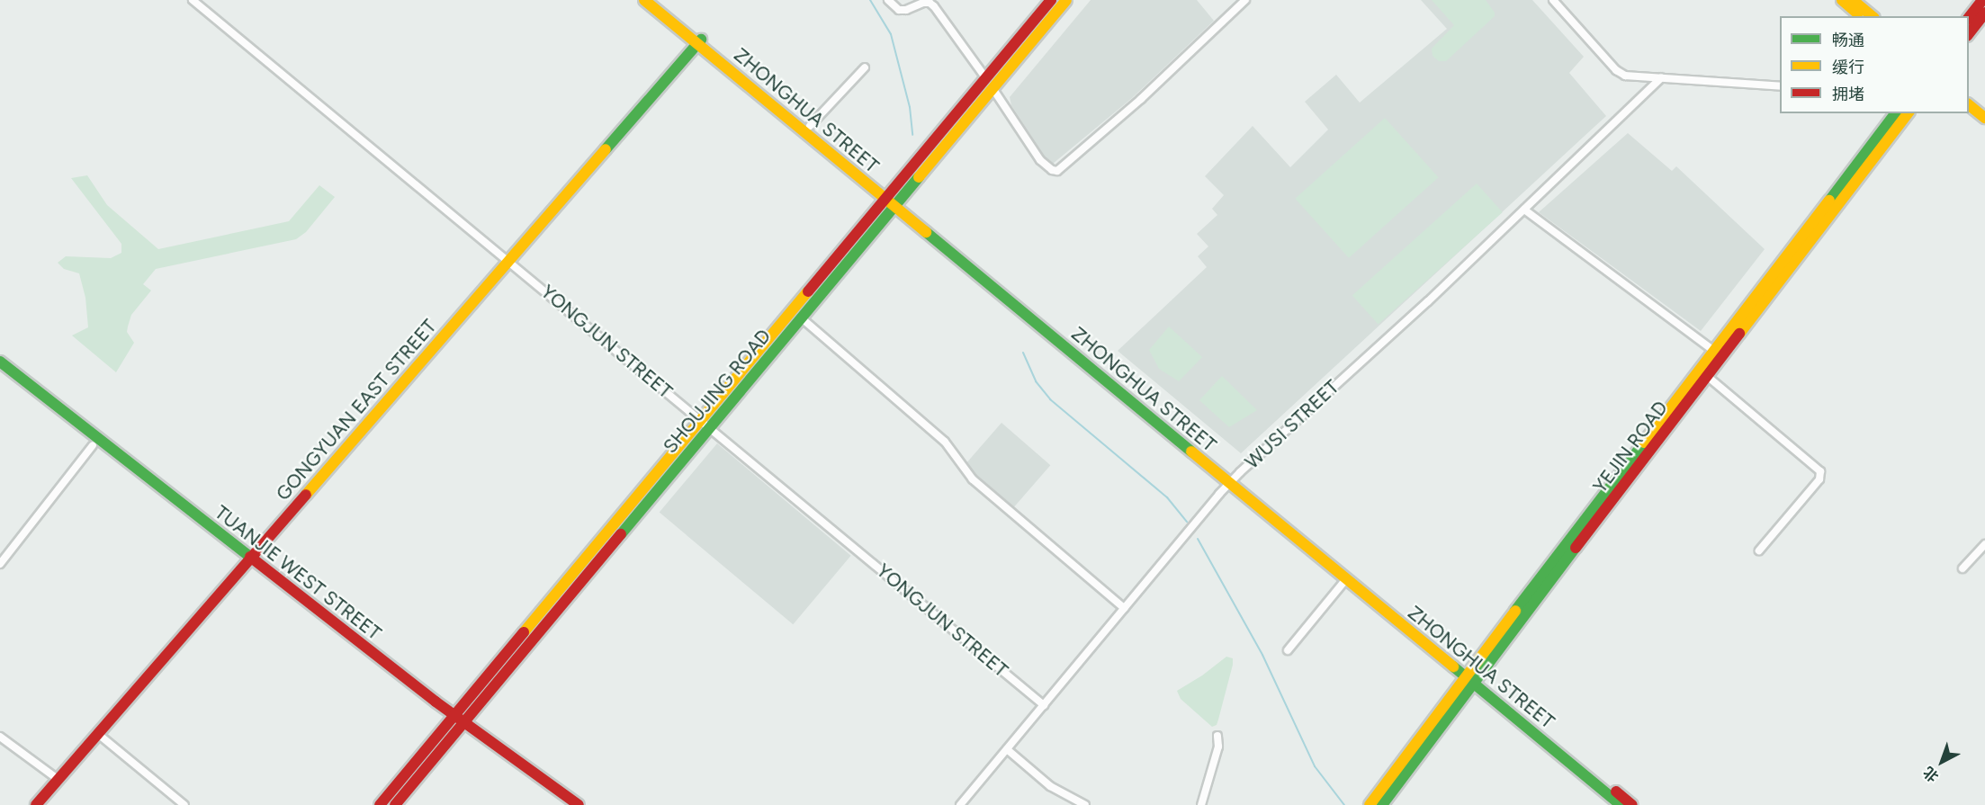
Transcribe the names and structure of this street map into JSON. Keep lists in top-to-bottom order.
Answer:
{
  "streets": {
    "street": [
      "ZHONGHUA STREET",
      "YONGJUN STREET",
      "SHOUJING ROAD",
      "GONGYUAN EAST STREET",
      "WUSI STREET",
      "YEJIN ROAD",
      "TUANJIE WEST STREET"
    ]
  },
  "crossings": [
    ["ZHONGHUA STREET", "SHOUJING ROAD"],
    ["ZHONGHUA STREET", "GONGYUAN EAST STREET"],
    ["ZHONGHUA STREET", "WUSI STREET"],
    ["ZHONGHUA STREET", "YEJIN ROAD"],
    ["YONGJUN STREET", "SHOUJING ROAD"],
    ["YONGJUN STREET", "GONGYUAN EAST STREET"],
    ["YONGJUN STREET", "WUSI STREET"],
    ["SHOUJING ROAD", "TUANJIE WEST STREET"],
    ["GONGYUAN EAST STREET", "TUANJIE WEST STREET"]
  ],
  "legend": ["畅通", "缓行", "拥堵"],
  "north": "bottom left"
}
